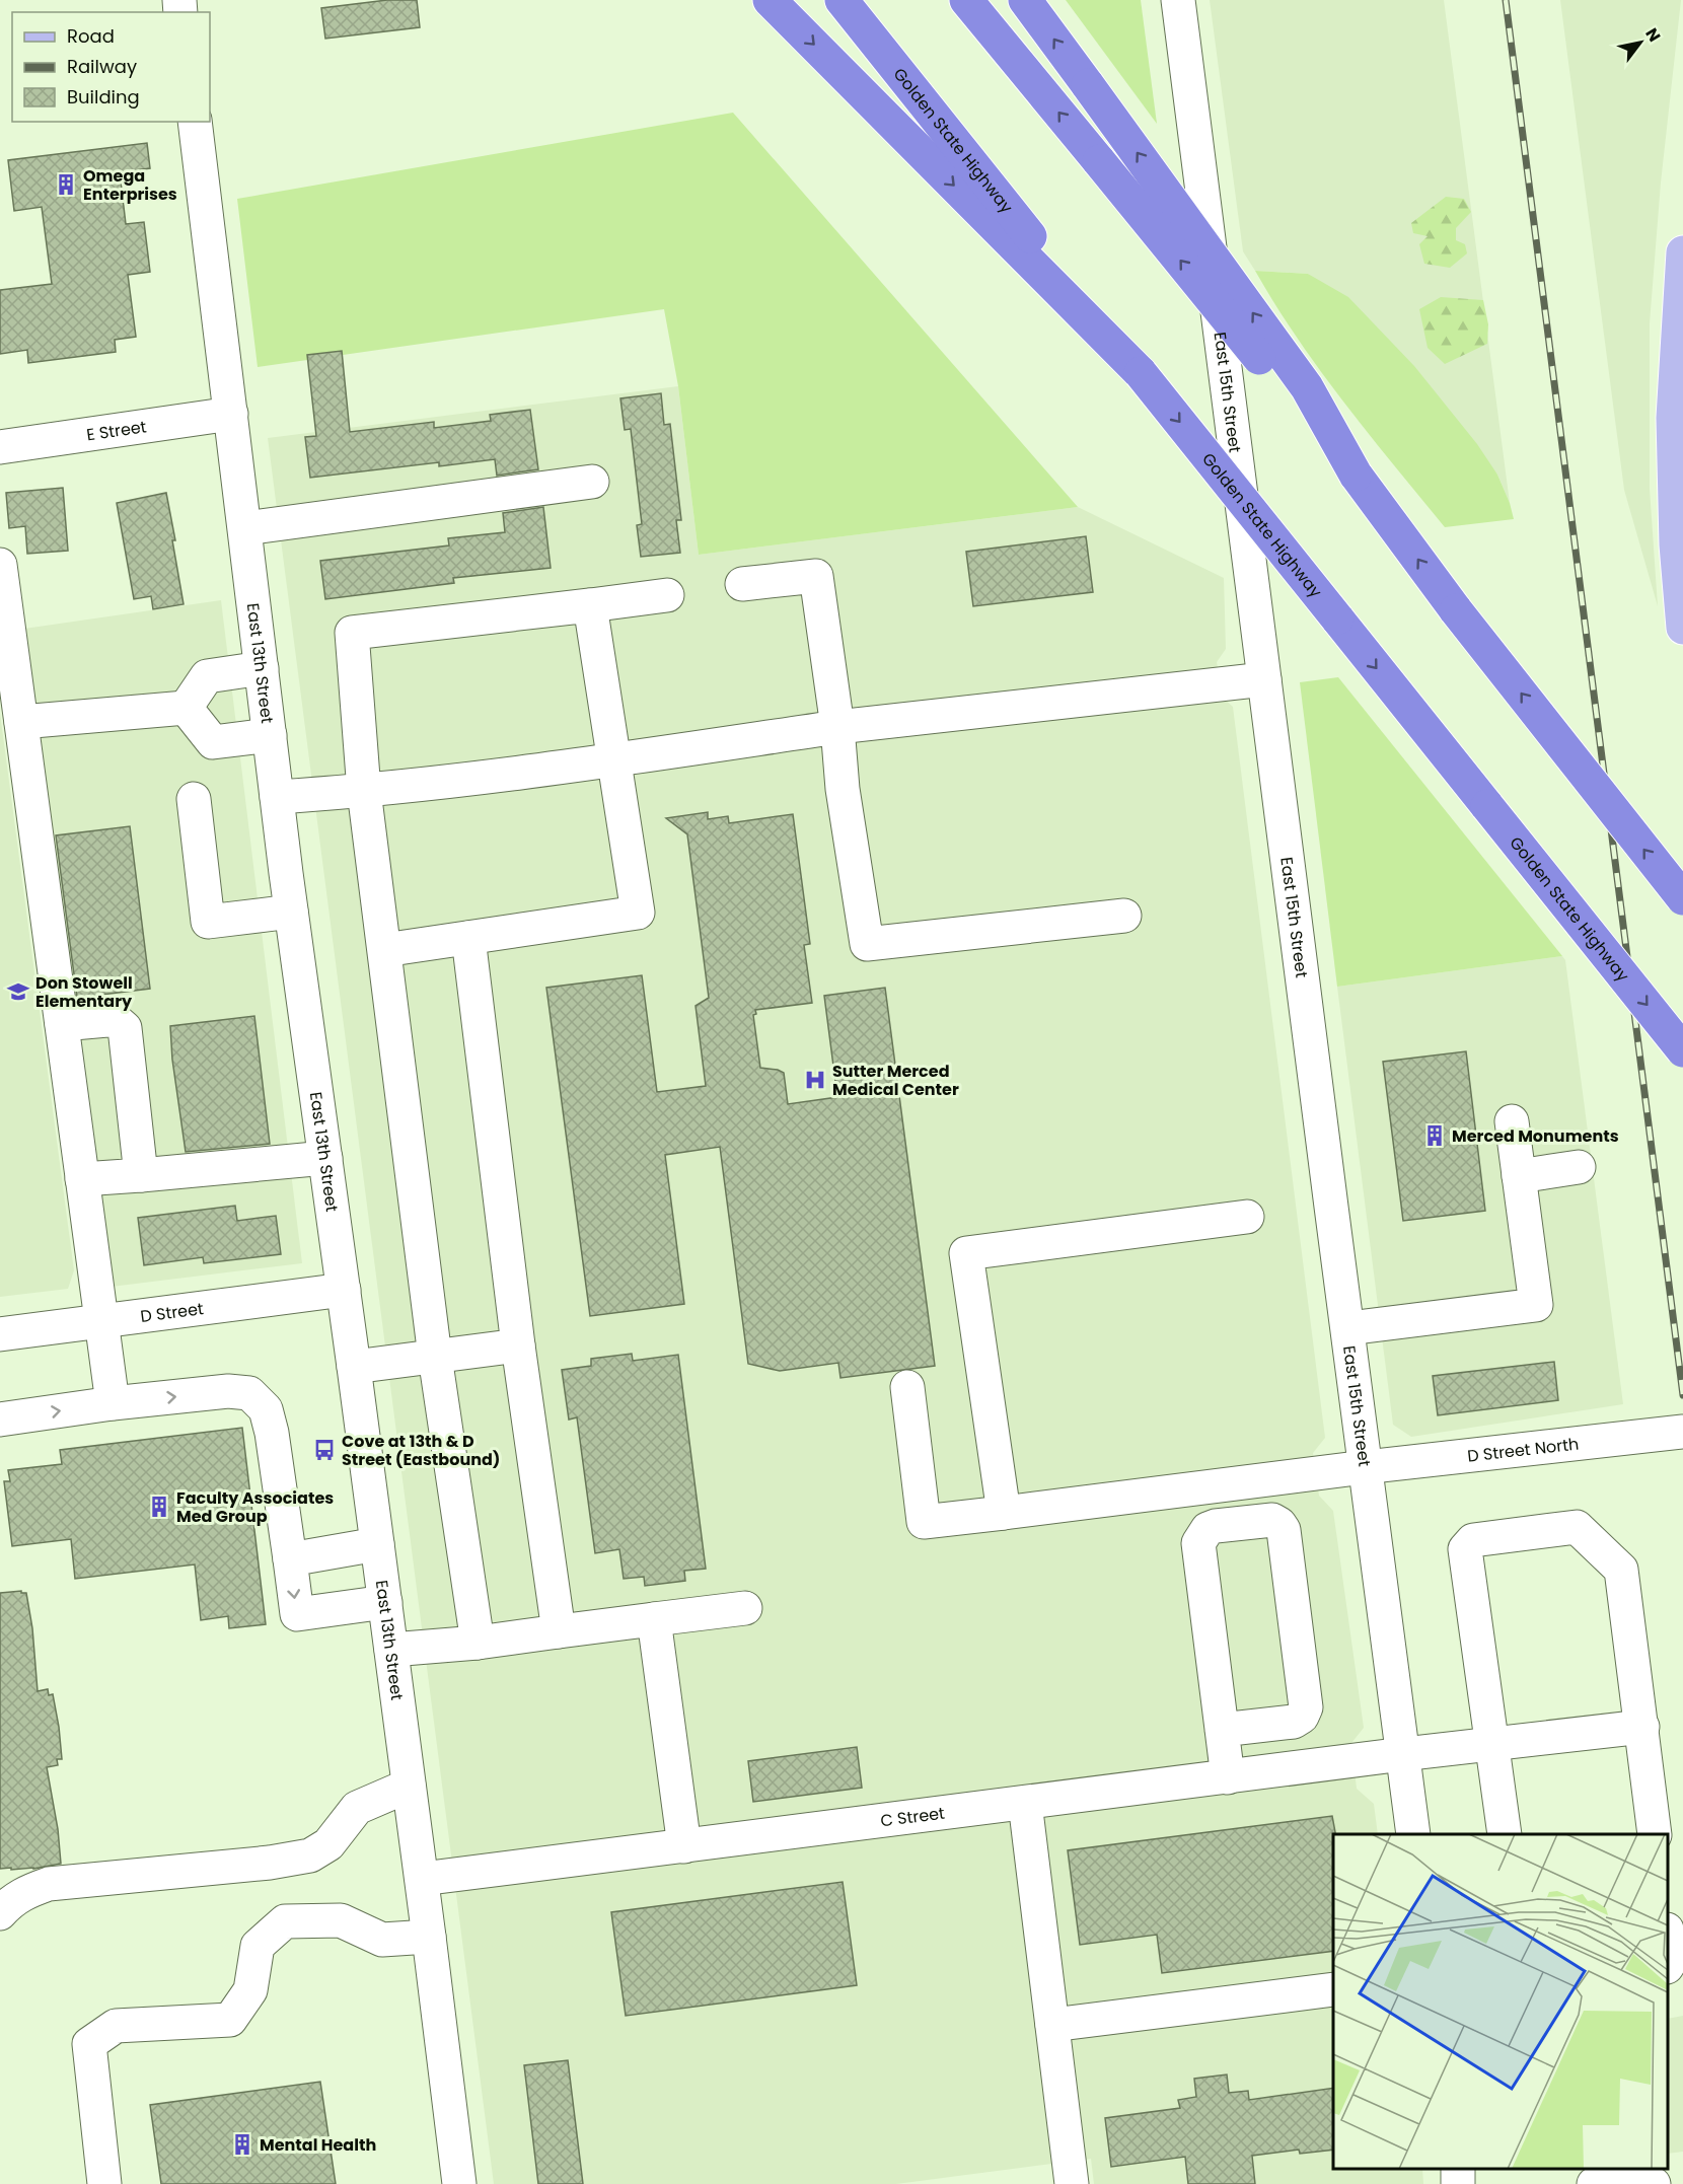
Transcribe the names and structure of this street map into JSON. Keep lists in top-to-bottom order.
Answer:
{
  "streets": {
    "highway": ["Golden State Highway"],
    "street": [
      "East 15th Street",
      "E Street",
      "East 13th Street",
      "D Street",
      "D Street North",
      "C Street"
    ]
  },
  "crossings": [
    ["East 15th Street", "D Street North"],
    ["East 15th Street", "C Street"],
    ["E Street", "East 13th Street"],
    ["East 13th Street", "D Street"],
    ["East 13th Street", "C Street"]
  ],
  "places": {
    "building": [
      "Omega Enterprises",
      "Merced Monuments",
      "Faculty Associates Med Group",
      "Mental Health"
    ],
    "school or university": ["Don Stowell Elementary"],
    "hospital": ["Sutter Merced Medical Center"],
    "bus stop": ["Cove at 13th & D Street (Eastbound)"]
  },
  "legend": ["Road", "Railway", "Building"],
  "north": "top right"
}
